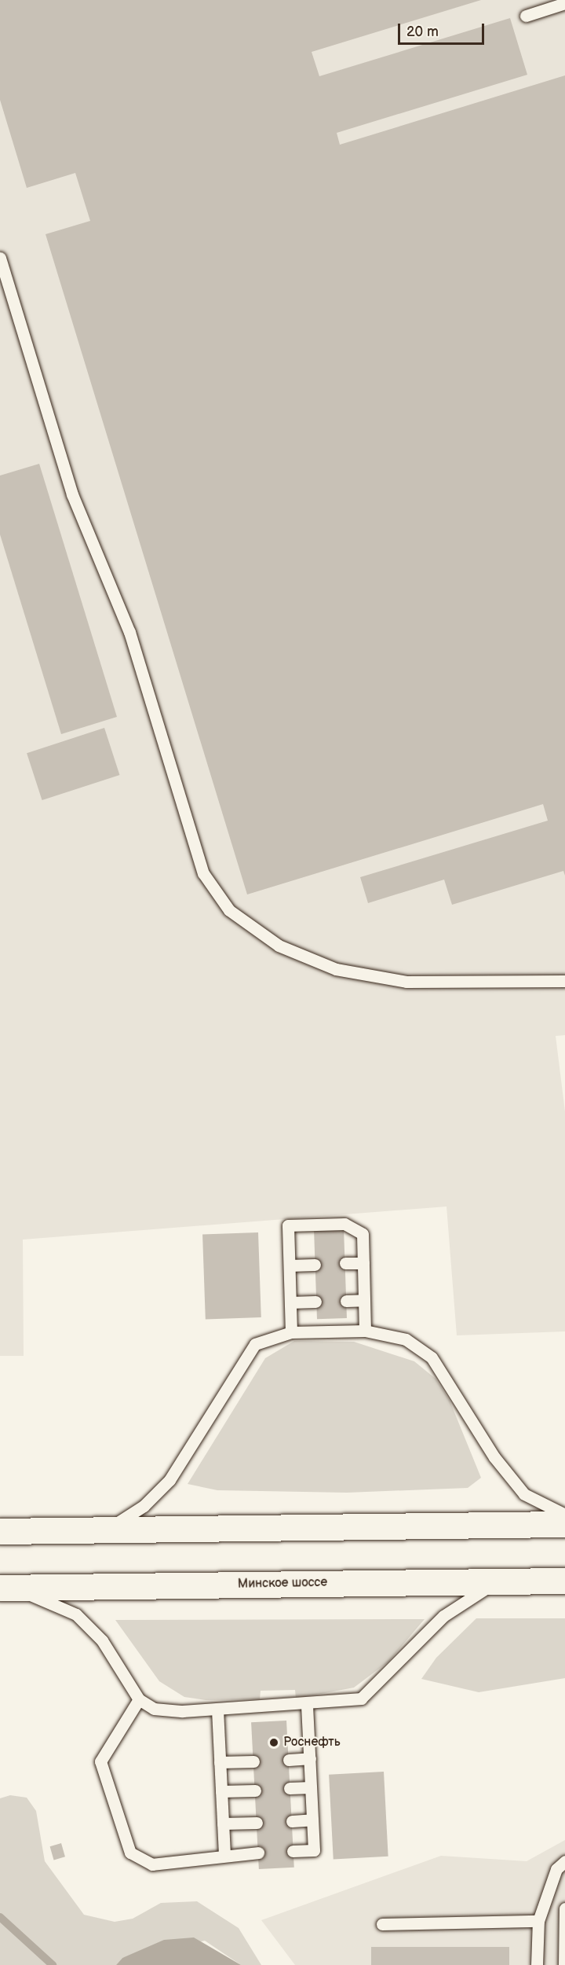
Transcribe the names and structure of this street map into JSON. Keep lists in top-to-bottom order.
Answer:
{
  "streets": {
    "highway": ["Минское шоссе"]
  },
  "places": ["Роснефть"],
  "scale_bar": "20 m"
}
